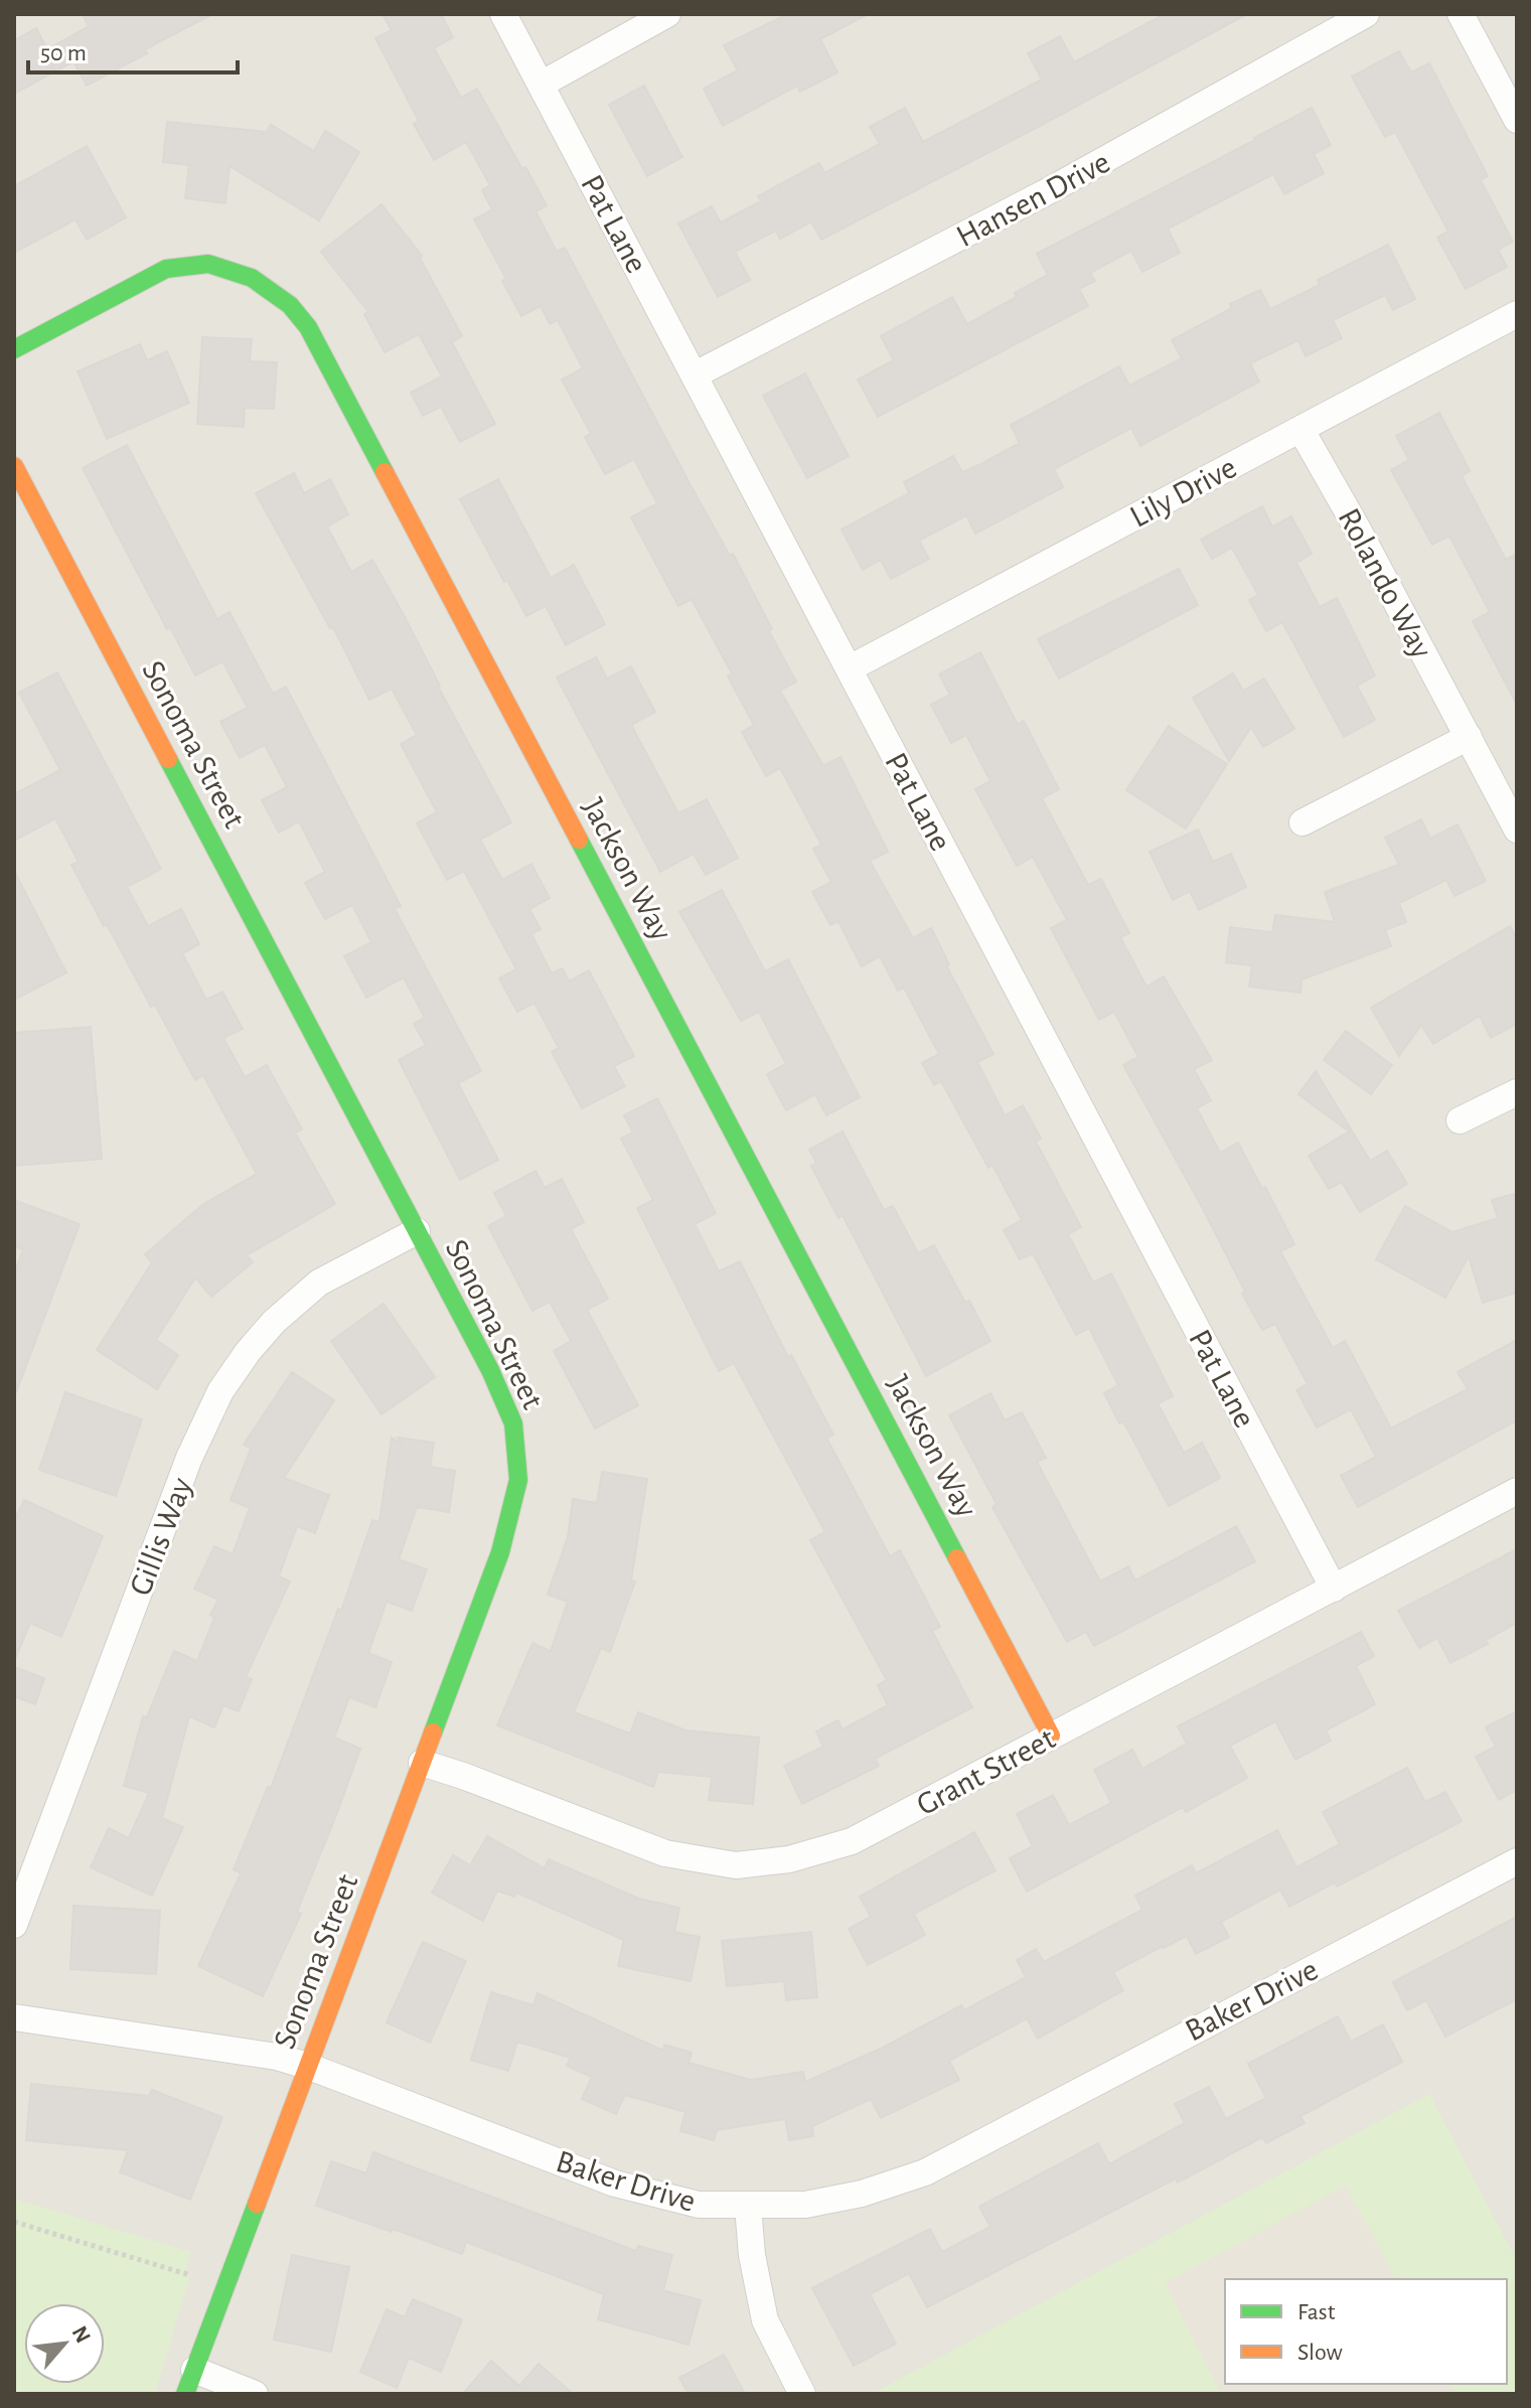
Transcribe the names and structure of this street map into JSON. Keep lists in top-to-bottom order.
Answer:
{
  "streets": {
    "street": [
      "Hansen Drive",
      "Pat Lane",
      "Lily Drive",
      "Rolando Way",
      "Sonoma Street",
      "Jackson Way",
      "Gillis Way",
      "Grant Street",
      "Baker Drive"
    ]
  },
  "crossings": [
    ["Hansen Drive", "Pat Lane"],
    ["Pat Lane", "Lily Drive"],
    ["Pat Lane", "Grant Street"],
    ["Lily Drive", "Rolando Way"],
    ["Sonoma Street", "Gillis Way"],
    ["Sonoma Street", "Grant Street"],
    ["Sonoma Street", "Baker Drive"],
    ["Jackson Way", "Grant Street"]
  ],
  "legend": ["Fast", "Slow"],
  "scale_bar": "50 m",
  "north": "top right"
}
